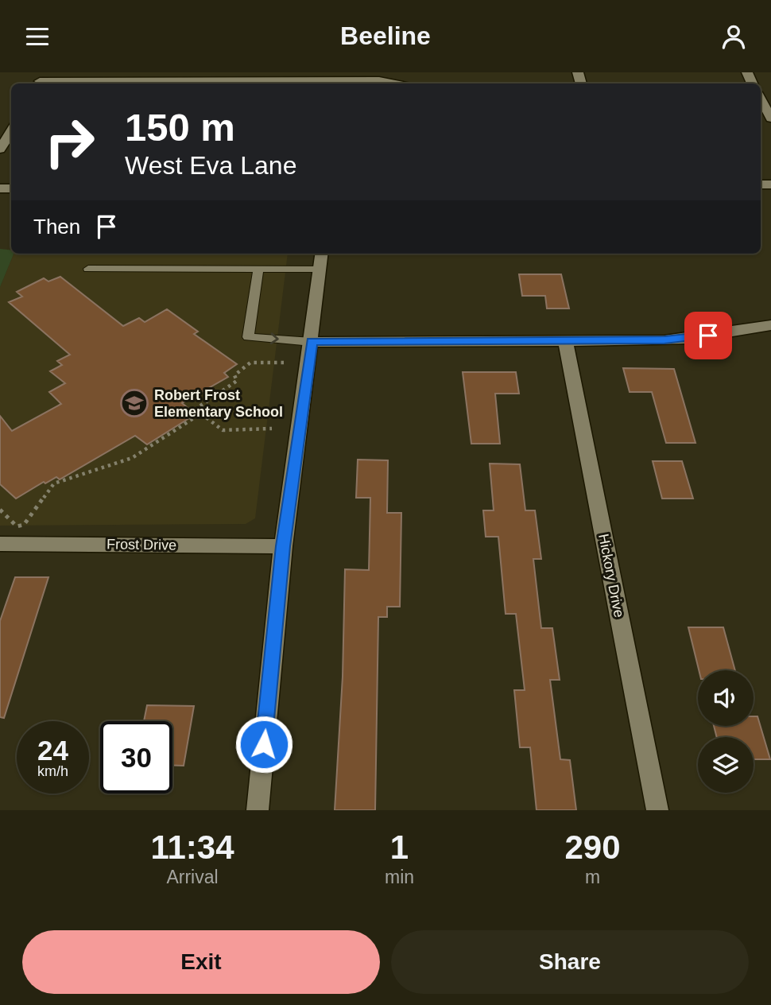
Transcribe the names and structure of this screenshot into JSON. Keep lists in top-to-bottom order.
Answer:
{
  "streets": {
    "street": ["Frost Drive", "Hickory Drive"]
  },
  "places": {
    "school or university": ["Robert Frost Elementary School"]
  },
  "page": {
    "header": "Beeline",
    "turn": ["150 m", "West Eva Lane"],
    "then": "Then",
    "speed": "24 km/h",
    "limit": "30",
    "eta": [
      "11:34",
      "Arrival",
      "1",
      "min",
      "290",
      "m"
    ],
    "buttons": ["Exit", "Share"]
  }
}
